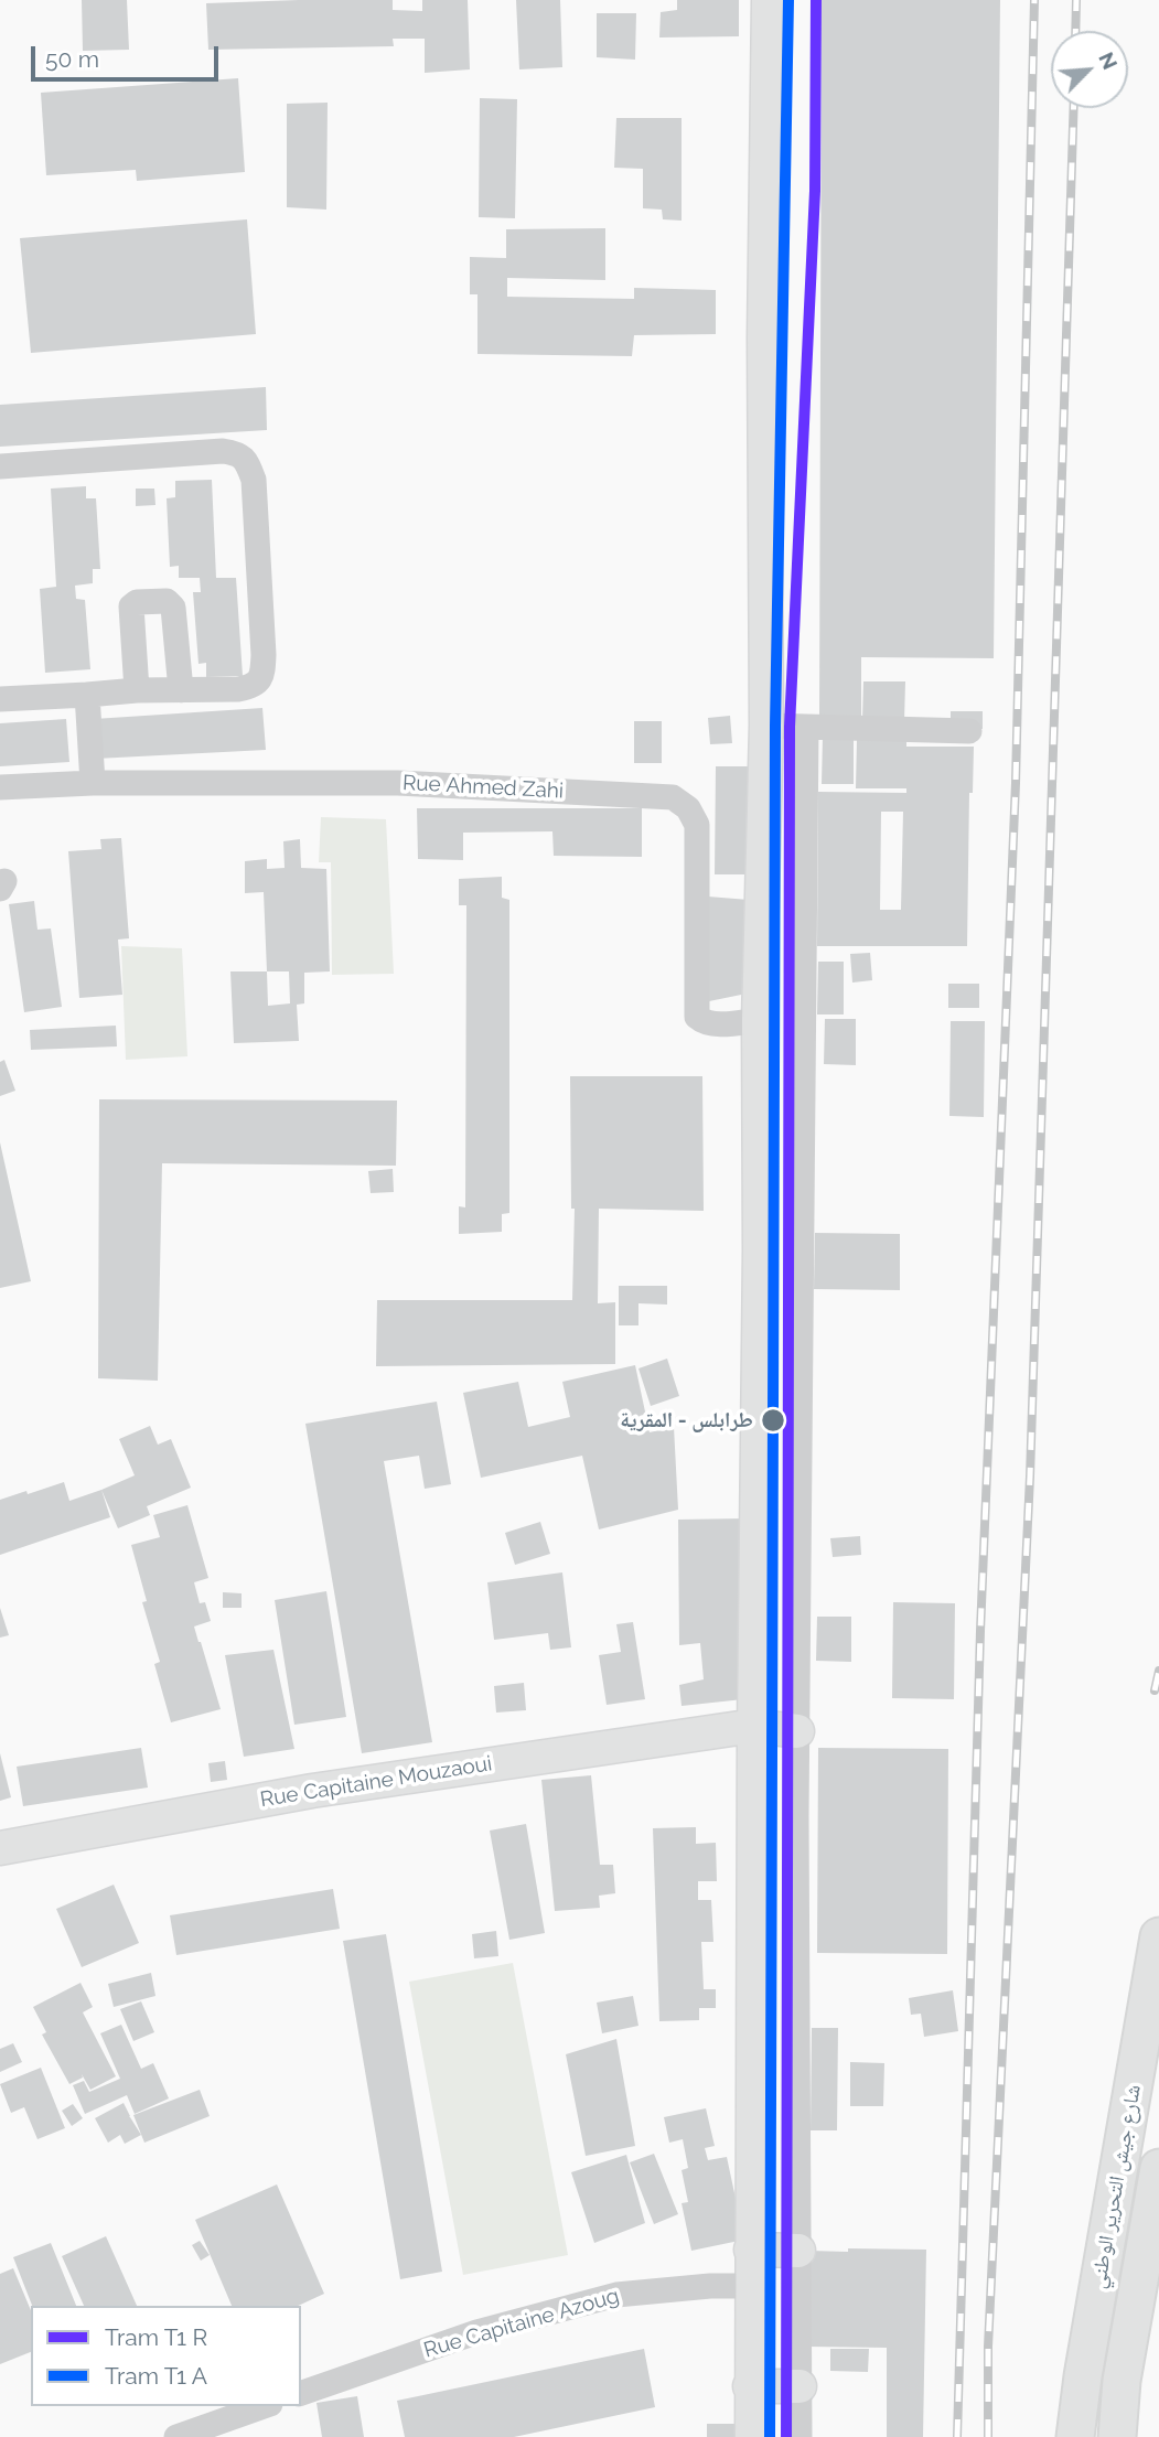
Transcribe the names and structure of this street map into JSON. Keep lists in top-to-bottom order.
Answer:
{
  "streets": {
    "highway": ["شارع جيش التحرير الوطني"],
    "main road": ["Rue Capitaine Mouzaoui"],
    "street": ["Rue Ahmed Zahi", "Rue Capitaine Azoug"]
  },
  "places": ["طرابلس - المقرية"],
  "legend": ["Tram T1 R", "Tram T1 A"],
  "scale_bar": "50 m",
  "north": "top right"
}
